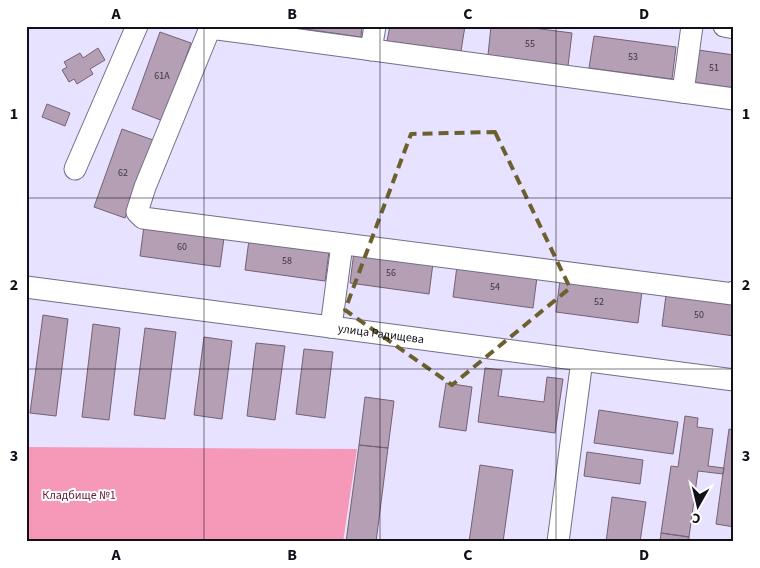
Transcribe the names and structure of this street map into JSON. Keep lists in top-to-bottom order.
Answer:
{
  "streets": {
    "street": ["улица Радищева"]
  },
  "parks": ["Кладбище №1"],
  "house_numbers": [
    "55",
    "53",
    "51",
    "61А",
    "62",
    "60",
    "58",
    "56",
    "54",
    "52",
    "50"
  ],
  "north": "bottom",
  "grid": {
    "columns": [
      "A",
      "B",
      "C",
      "D"
    ],
    "rows": ["1", "2", "3"]
  }
}
